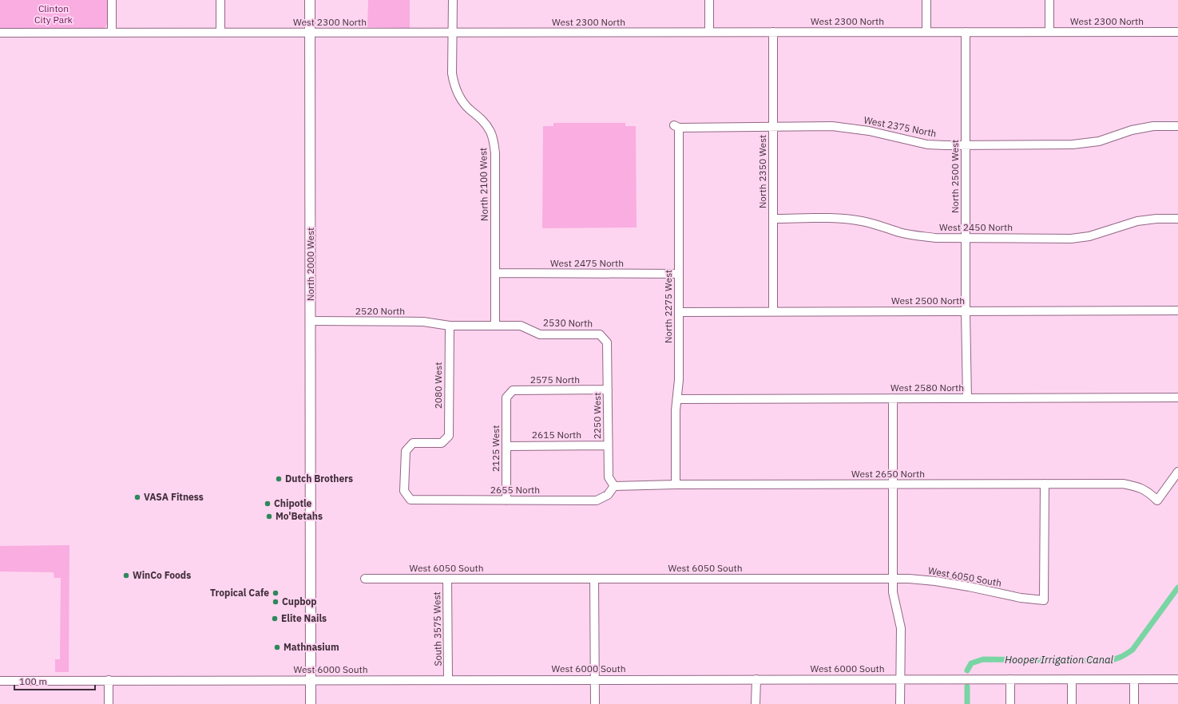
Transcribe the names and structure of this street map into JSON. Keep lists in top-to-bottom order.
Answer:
{
  "streets": {
    "main road": ["North 2000 West"],
    "street": [
      "West 2300 North",
      "West 2375 North",
      "North 2350 West",
      "North 2500 West",
      "North 2100 West",
      "West 2450 North",
      "West 2475 North",
      "West 2500 North",
      "North 2275 West",
      "2520 North",
      "2530 North",
      "2575 North",
      "2080 West",
      "West 2580 North",
      "2250 West",
      "2615 North",
      "2125 West",
      "West 2650 North",
      "2655 North",
      "West 6050 South",
      "South 3575 West",
      "West 6000 South"
    ]
  },
  "crossings": [
    ["West 2300 North", "North 2350 West"],
    ["West 2300 North", "North 2500 West"],
    ["West 2300 North", "North 2100 West"],
    ["West 2300 North", "North 2000 West"],
    ["West 2375 North", "North 2350 West"],
    ["West 2375 North", "North 2500 West"],
    ["West 2375 North", "North 2275 West"],
    ["North 2350 West", "West 2450 North"],
    ["North 2350 West", "West 2500 North"],
    ["North 2500 West", "West 2450 North"],
    ["North 2500 West", "West 2500 North"],
    ["North 2500 West", "West 2580 North"],
    ["North 2100 West", "West 2475 North"],
    ["North 2100 West", "2530 North"],
    ["West 2475 North", "North 2275 West"],
    ["North 2000 West", "2520 North"],
    ["North 2000 West", "West 6000 South"],
    ["West 2500 North", "North 2275 West"],
    ["North 2275 West", "West 2580 North"],
    ["North 2275 West", "West 2650 North"],
    ["2520 North", "2530 North"],
    ["2520 North", "2080 West"],
    ["2530 North", "2080 West"],
    ["2530 North", "2250 West"],
    ["2575 North", "2250 West"],
    ["2575 North", "2125 West"],
    ["2080 West", "2655 North"],
    ["2250 West", "2615 North"],
    ["2250 West", "West 2650 North"],
    ["2250 West", "2655 North"],
    ["2615 North", "2125 West"],
    ["2125 West", "2655 North"],
    ["West 2650 North", "2655 North"],
    ["West 2650 North", "West 6050 South"],
    ["West 6050 South", "South 3575 West"],
    ["South 3575 West", "West 6000 South"]
  ],
  "water": ["Hooper Irrigation Canal"],
  "parks": ["Clinton City Park"],
  "places": [
    "Dutch Brothers",
    "VASA Fitness",
    "Chipotle",
    "Mo'Betahs",
    "WinCo Foods",
    "Tropical Cafe",
    "Cupbop",
    "Elite Nails",
    "Mathnasium"
  ],
  "scale_bar": "100 m"
}
